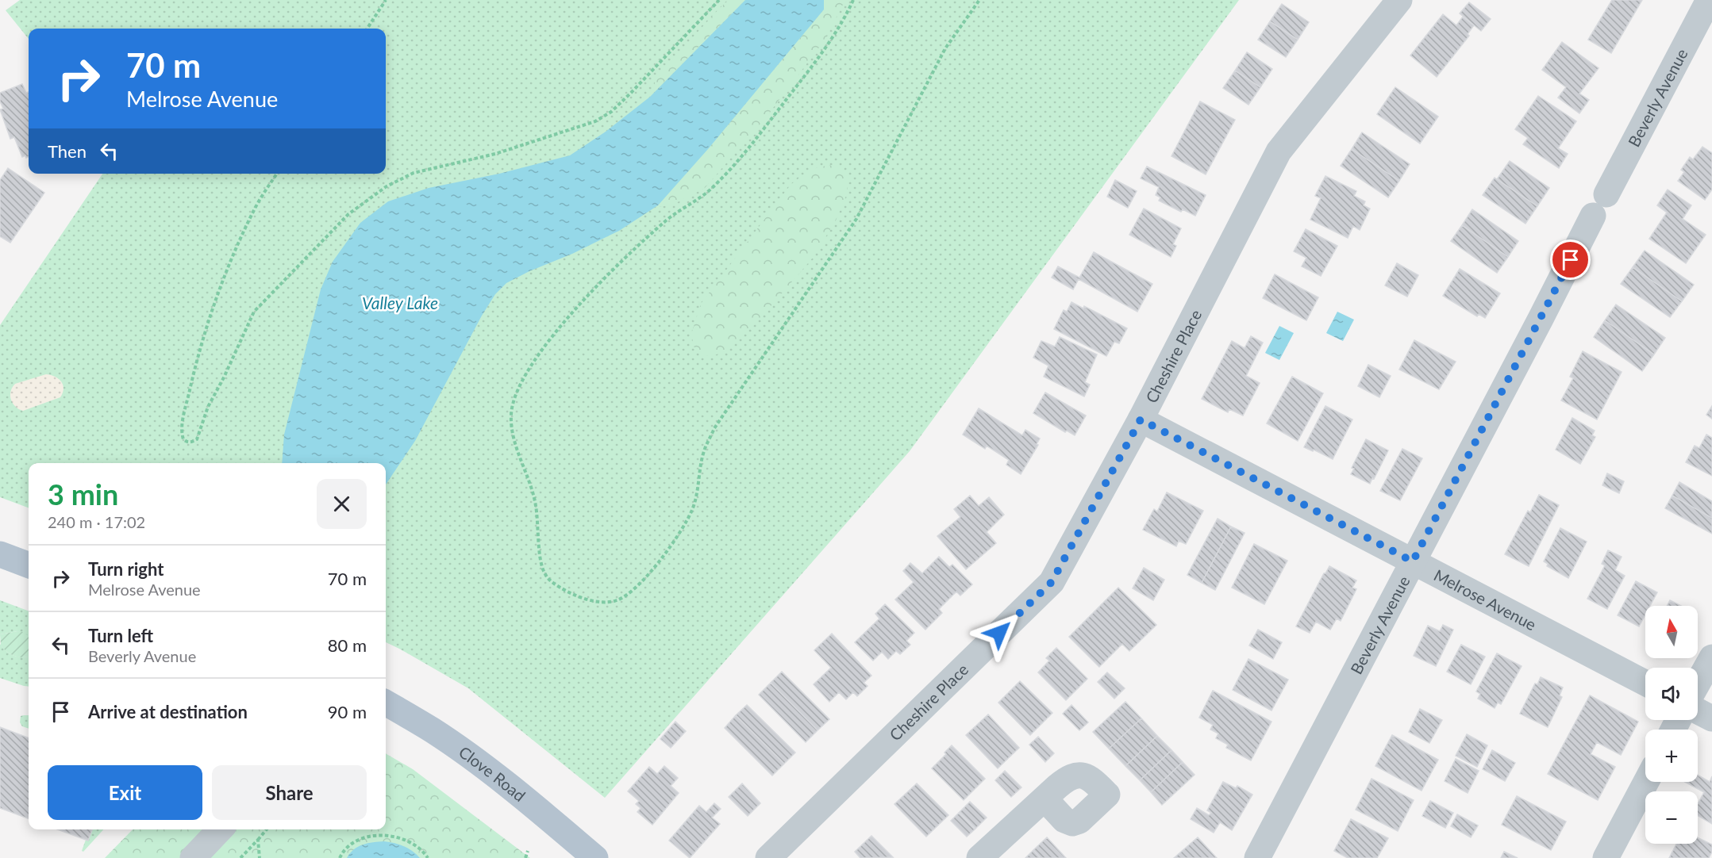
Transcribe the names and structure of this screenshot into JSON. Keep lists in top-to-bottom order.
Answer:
{
  "streets": {
    "main road": ["Clove Road"],
    "street": ["Beverly Avenue", "Cheshire Place", "Melrose Avenue"]
  },
  "crossings": [
    ["Beverly Avenue", "Melrose Avenue"],
    ["Cheshire Place", "Melrose Avenue"]
  ],
  "water": ["Valley Lake"],
  "north": "top",
  "page": {
    "turn": ["70 m", "Melrose Avenue"],
    "then": "Then",
    "heading": ["3 min", "240 m · 17:02"],
    "list": [
      {
        "name": "Turn right",
        "note": "Melrose Avenue",
        "value": "70 m"
      },
      {
        "name": "Turn left",
        "note": "Beverly Avenue",
        "value": "80 m"
      },
      {
        "name": "Arrive at destination",
        "value": "90 m"
      }
    ],
    "map_buttons": ["+", "−"],
    "buttons": ["Exit", "Share"]
  }
}
